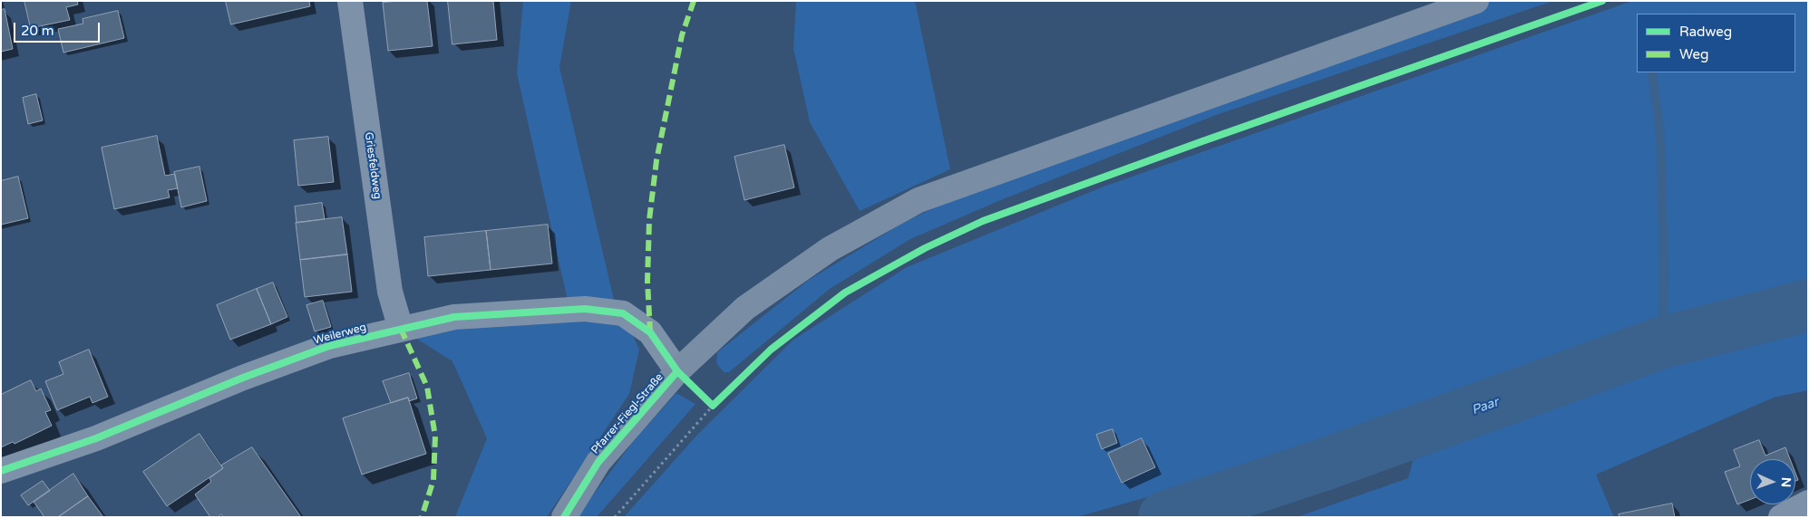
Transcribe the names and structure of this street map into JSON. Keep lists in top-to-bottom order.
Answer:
{
  "streets": {
    "main road": ["Pfarrer-Fiegl-Straße"],
    "street": ["Griesfeldweg", "Weilerweg"]
  },
  "crossings": [
    ["Griesfeldweg", "Weilerweg"],
    ["Weilerweg", "Pfarrer-Fiegl-Straße"]
  ],
  "water": ["Paar"],
  "legend": ["Radweg", "Weg"],
  "scale_bar": "20 m",
  "north": "right"
}
